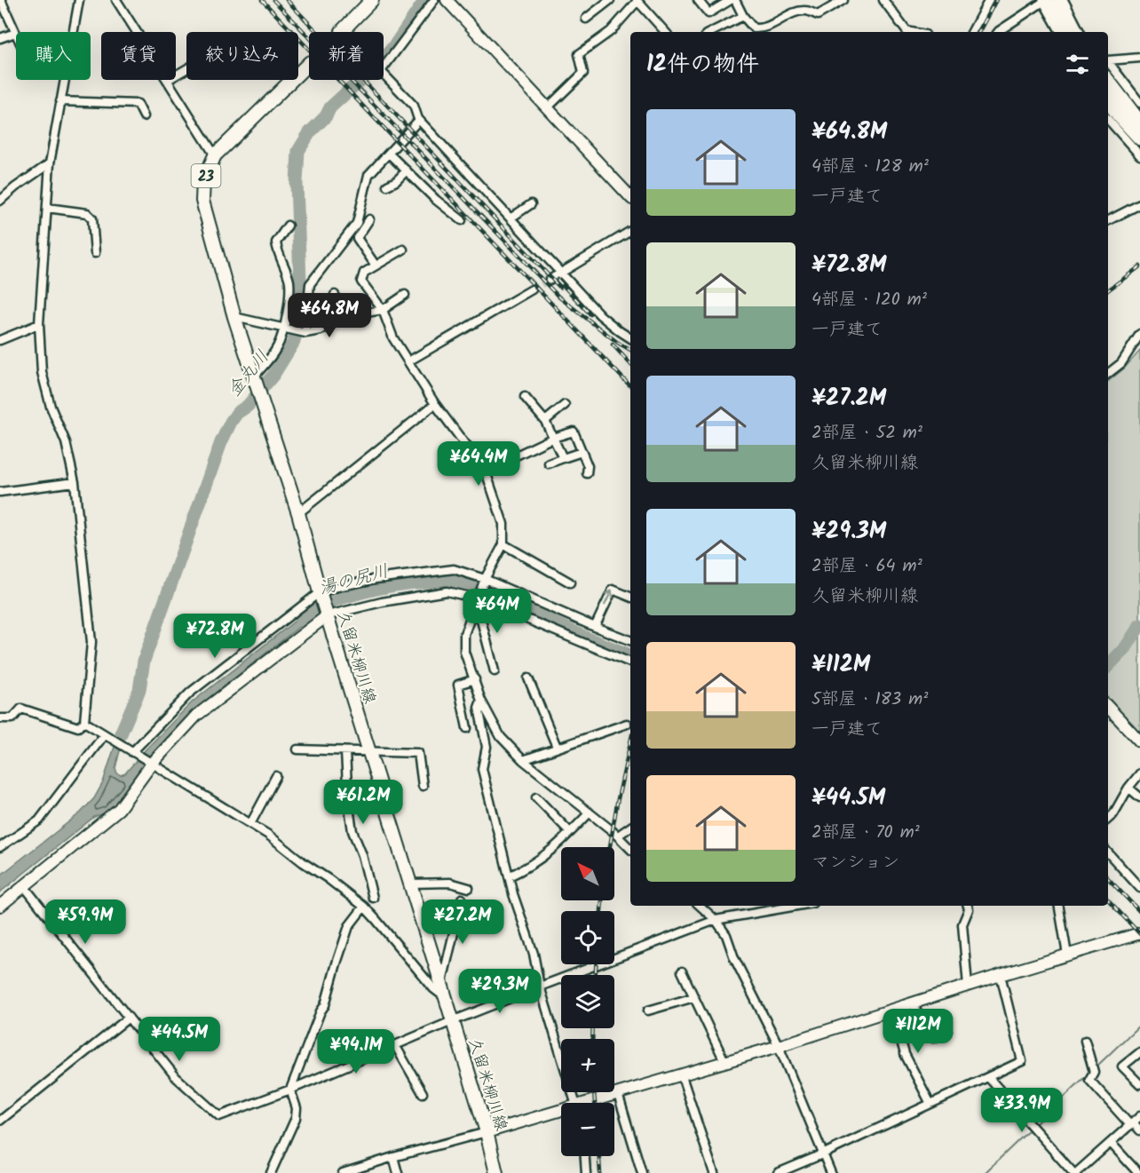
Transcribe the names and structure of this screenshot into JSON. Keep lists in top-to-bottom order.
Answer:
{
  "streets": {
    "main road": ["23", "久留米柳川線"]
  },
  "water": ["金丸川", "湯の尻川"],
  "north": "top left",
  "page": {
    "chip": [
      "購入",
      "賃貸",
      "絞り込み",
      "新着"
    ],
    "heading": "12件の物件",
    "list": [
      {
        "name": "¥64.8M",
        "note": "4部屋 · 128 m² · 一戸建て"
      },
      {
        "name": "¥72.8M",
        "note": "4部屋 · 120 m² · 一戸建て"
      },
      {
        "name": "¥27.2M",
        "note": "2部屋 · 52 m² · 久留米柳川線"
      },
      {
        "name": "¥29.3M",
        "note": "2部屋 · 64 m² · 久留米柳川線"
      },
      {
        "name": "¥112M",
        "note": "5部屋 · 183 m² · 一戸建て"
      },
      {
        "name": "¥44.5M",
        "note": "2部屋 · 70 m² · マンション"
      }
    ],
    "price": [
      "¥64.8M",
      "¥64.4M",
      "¥64M",
      "¥72.8M",
      "¥61.2M",
      "¥59.9M",
      "¥27.2M",
      "¥29.3M",
      "¥112M",
      "¥44.5M",
      "¥94.1M",
      "¥33.9M"
    ],
    "map_buttons": ["+", "−"]
  }
}
